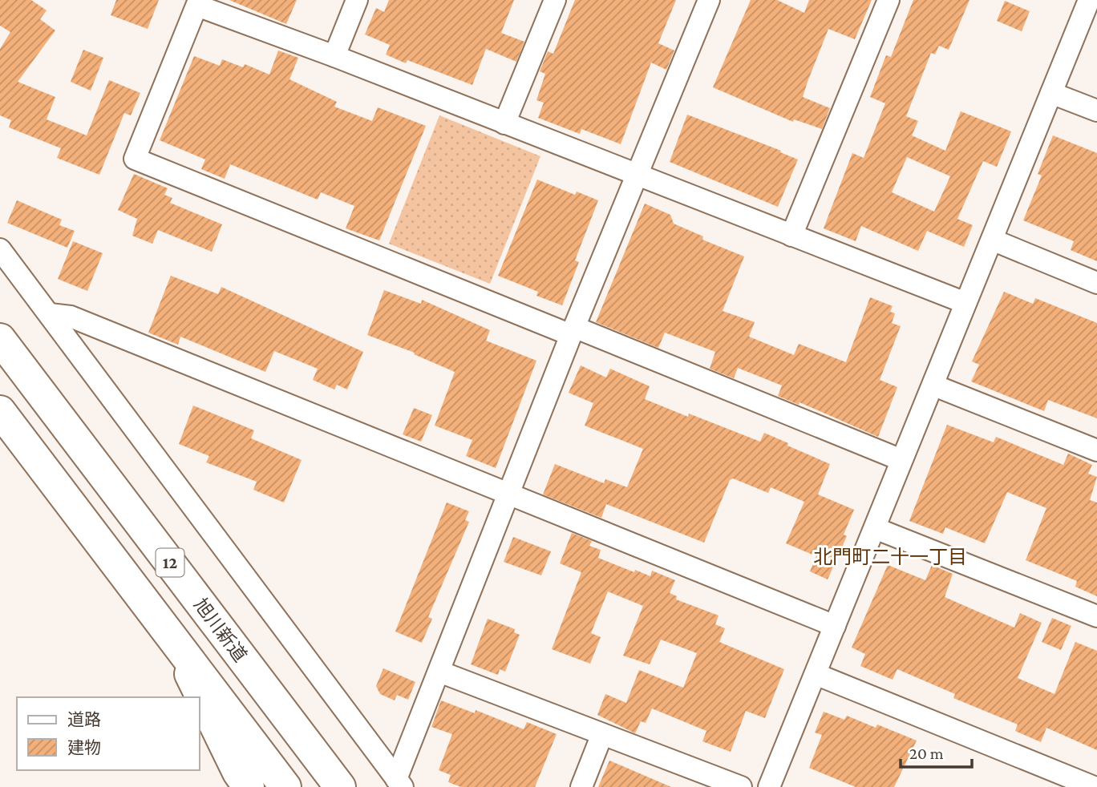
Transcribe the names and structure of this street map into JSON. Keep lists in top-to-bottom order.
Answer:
{
  "streets": {
    "main road": ["12", "旭川新道"]
  },
  "districts": ["北門町二十一丁目"],
  "legend": ["道路", "建物"],
  "scale_bar": "20 m"
}
